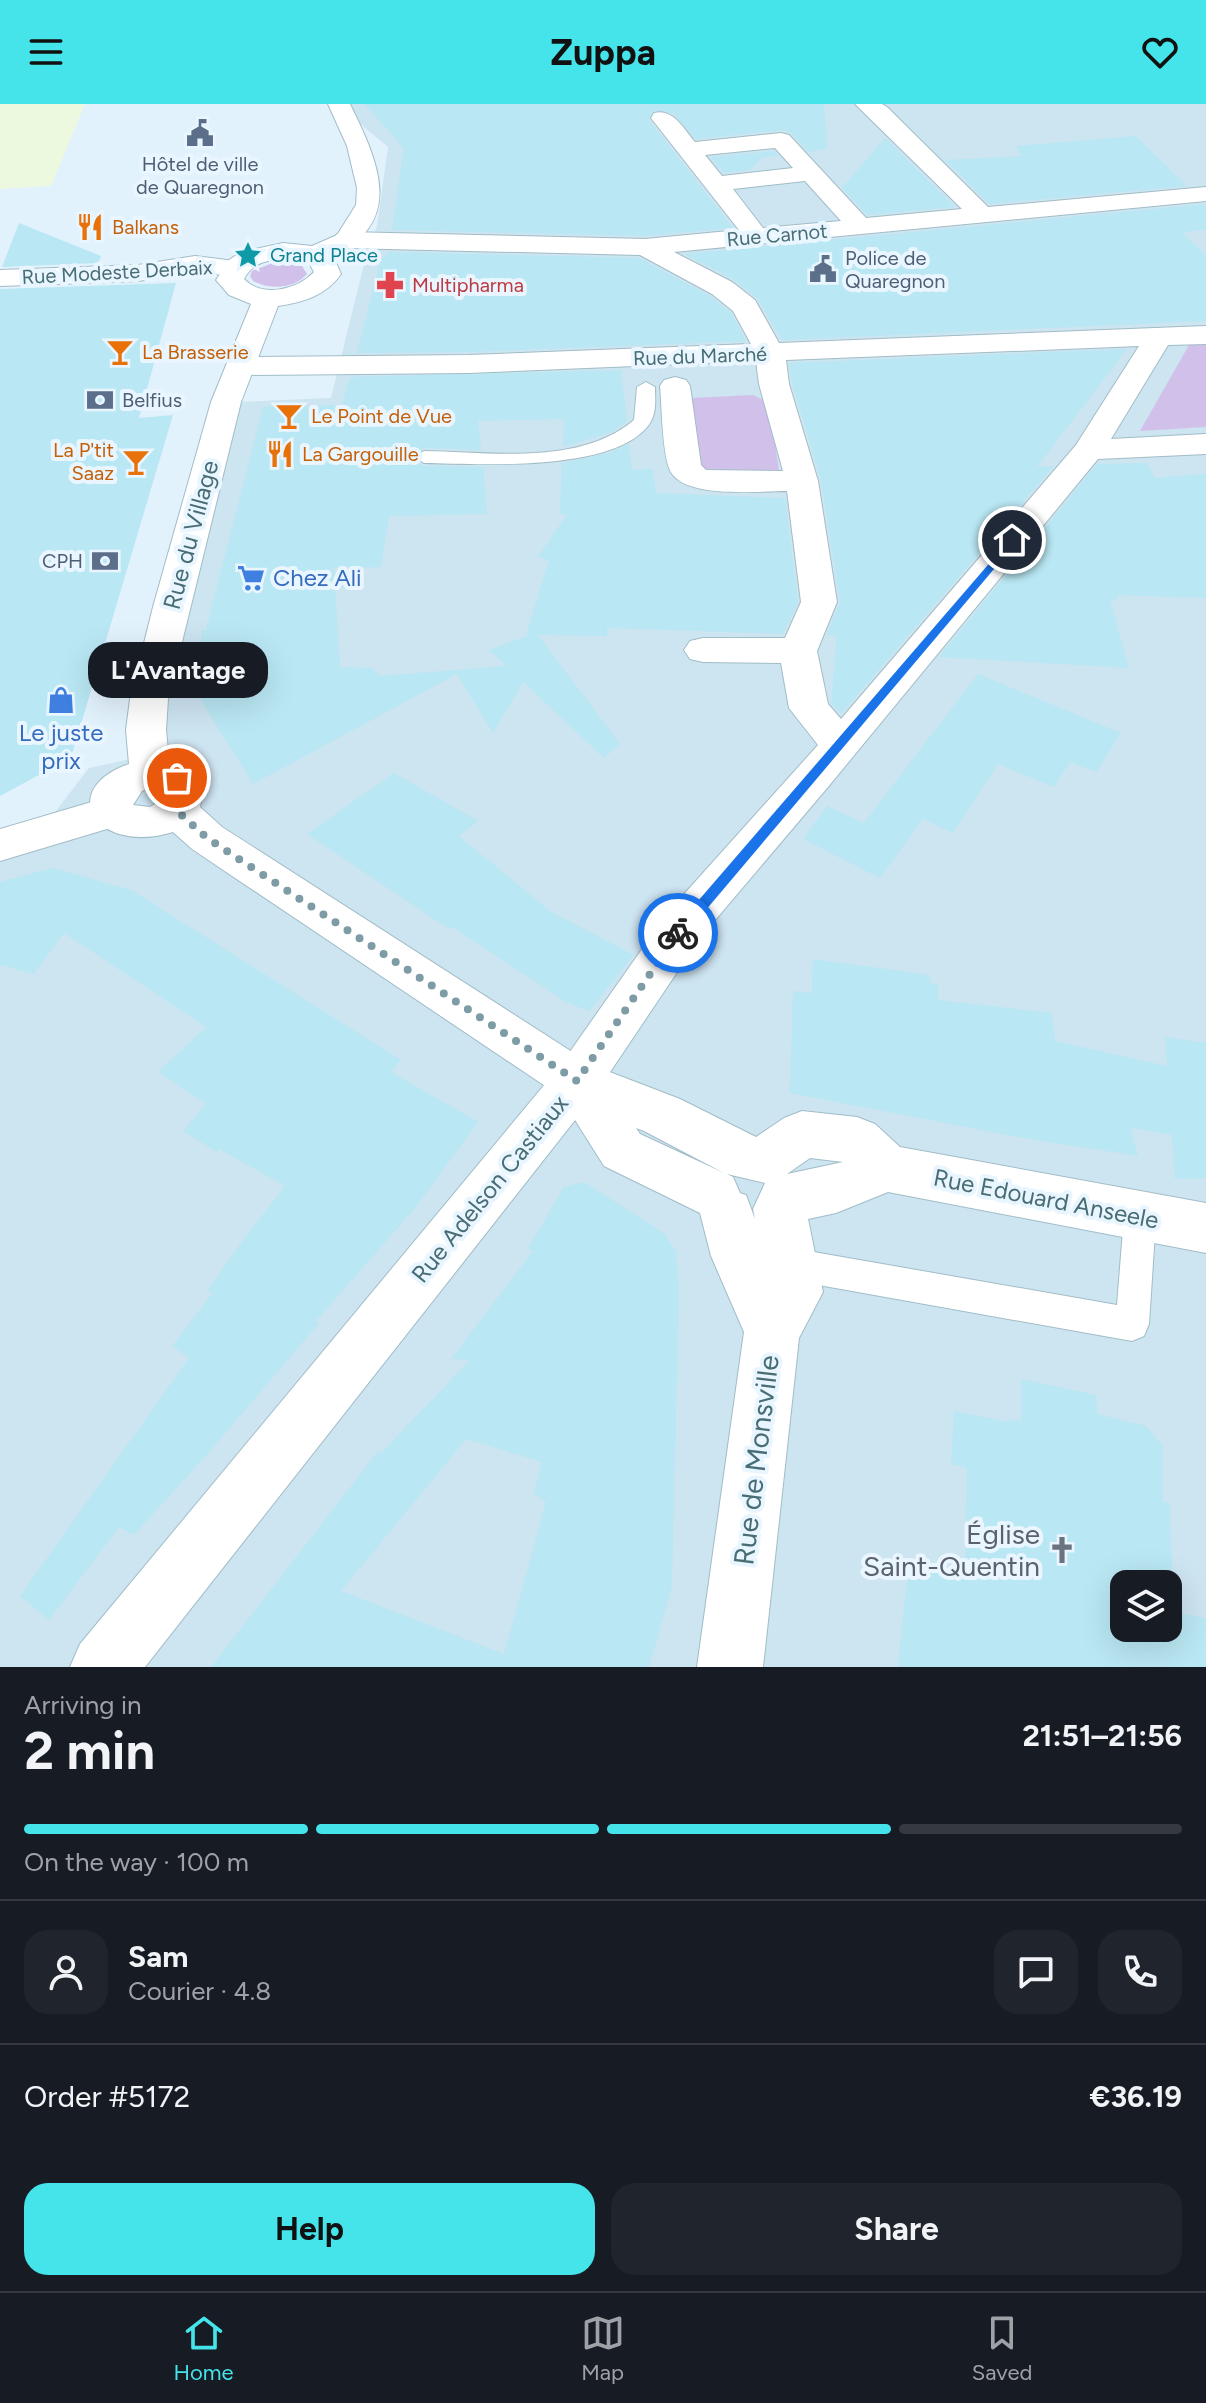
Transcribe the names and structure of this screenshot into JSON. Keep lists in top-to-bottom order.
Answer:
{
  "streets": {
    "street": [
      "Rue Carnot",
      "Rue Modeste Derbaix",
      "Rue du Marché",
      "Rue du Village",
      "Rue Adelson Castiaux",
      "Rue Edouard Anseele",
      "Rue de Monsville"
    ]
  },
  "crossings": [
    ["Rue du Marché", "Rue du Village"],
    ["Rue du Marché", "Rue Adelson Castiaux"],
    ["Rue Edouard Anseele", "Rue de Monsville"]
  ],
  "places": {
    "public building": ["Hôtel de ville de Quaregnon", "Police de Quaregnon"],
    "restaurant": ["Balkans", "La Gargouille"],
    "place": ["Grand Place"],
    "pharmacy": ["Multipharma"],
    "bar": ["La Brasserie", "Le Point de Vue", "La P'tit Saaz"],
    "bank": ["Belfius", "CPH"],
    "supermarket": ["Chez Ali"],
    "shop": ["Le juste prix"],
    "other": ["L'Avantage"],
    "church": ["Église Saint-Quentin"]
  },
  "page": {
    "header": "Zuppa",
    "bubble": "L'Avantage",
    "heading": ["2 min", "Arriving in", "21:51–21:56"],
    "panel": [
      "Sam",
      "Courier · 4.8",
      "Order #5172",
      "€36.19"
    ],
    "bar": "On the way · 100 m",
    "buttons": ["Help", "Share"],
    "tabs": ["Home", "Map", "Saved"]
  }
}
